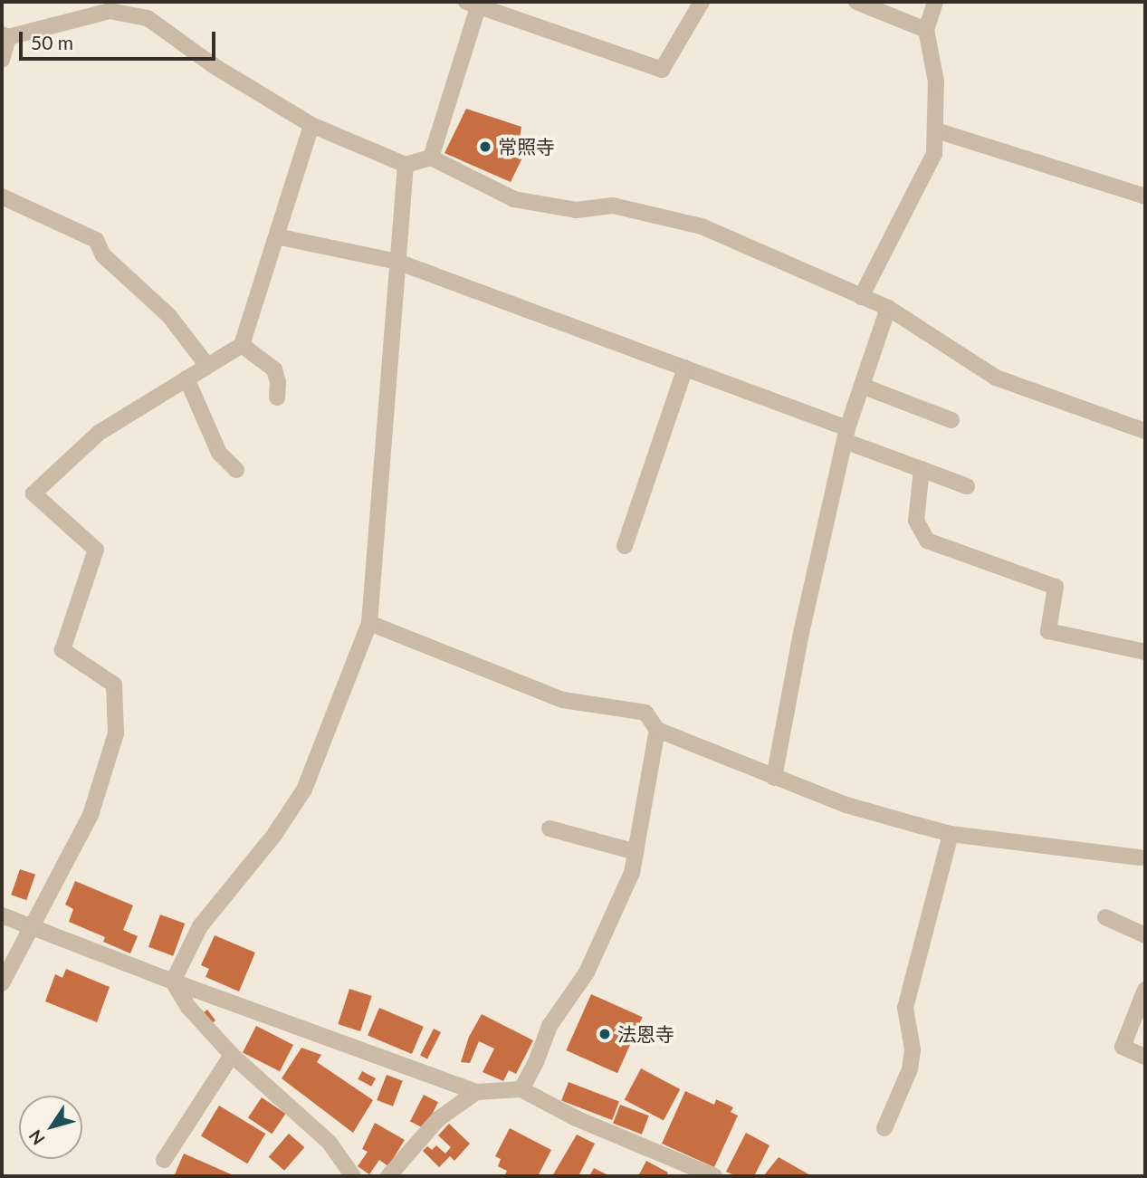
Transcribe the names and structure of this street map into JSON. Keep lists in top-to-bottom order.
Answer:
{
  "places": ["常照寺", "法恩寺"],
  "scale_bar": "50 m",
  "north": "bottom left"
}
